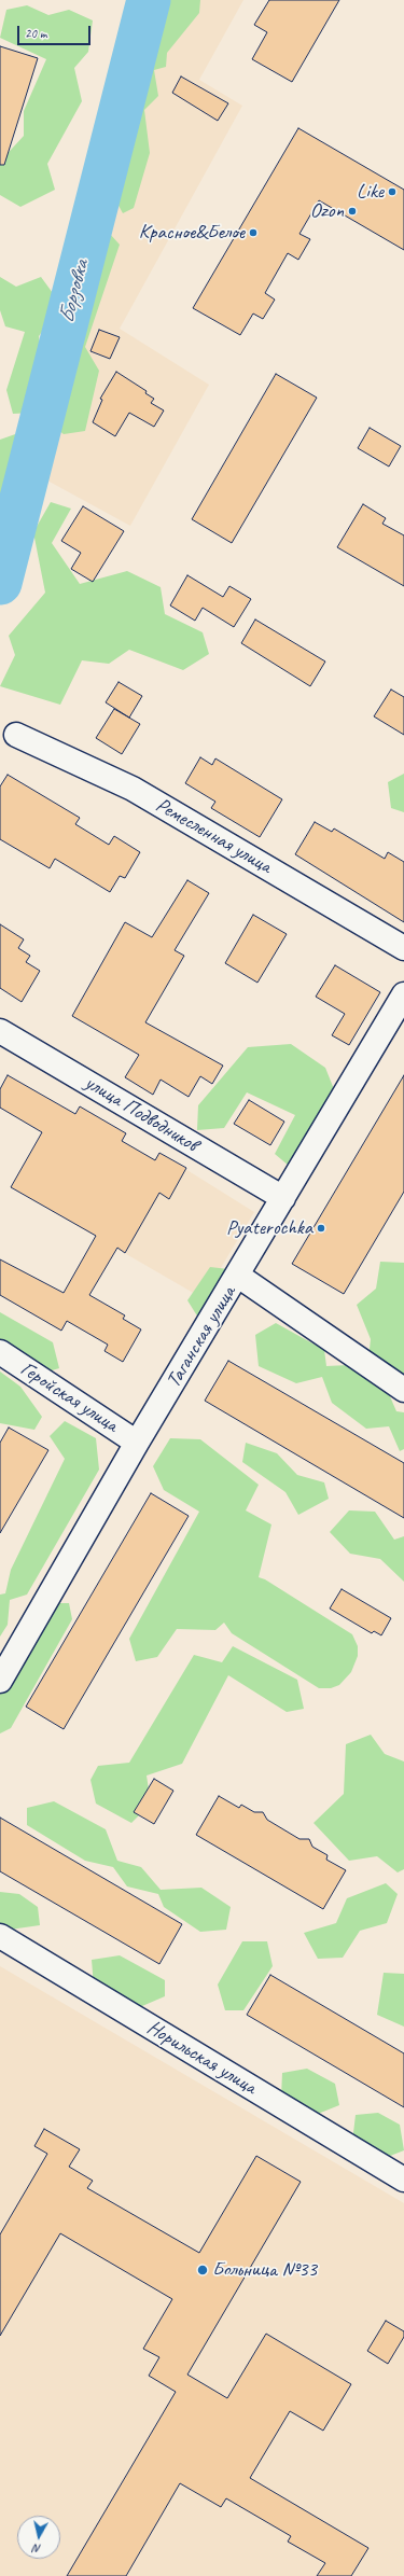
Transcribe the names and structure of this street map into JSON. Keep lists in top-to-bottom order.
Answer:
{
  "streets": {
    "street": [
      "Ремесленная улица",
      "улица Подводников",
      "Таганская улица",
      "Геройская улица",
      "Норильская улица"
    ]
  },
  "crossings": [
    ["улица Подводников", "Таганская улица"],
    ["Таганская улица", "Геройская улица"]
  ],
  "water": ["Борзовка"],
  "places": [
    "Like",
    "Ozon",
    "Красное&Белое",
    "Pyaterochka",
    "Больница №33"
  ],
  "scale_bar": "20 m",
  "north": "bottom"
}
